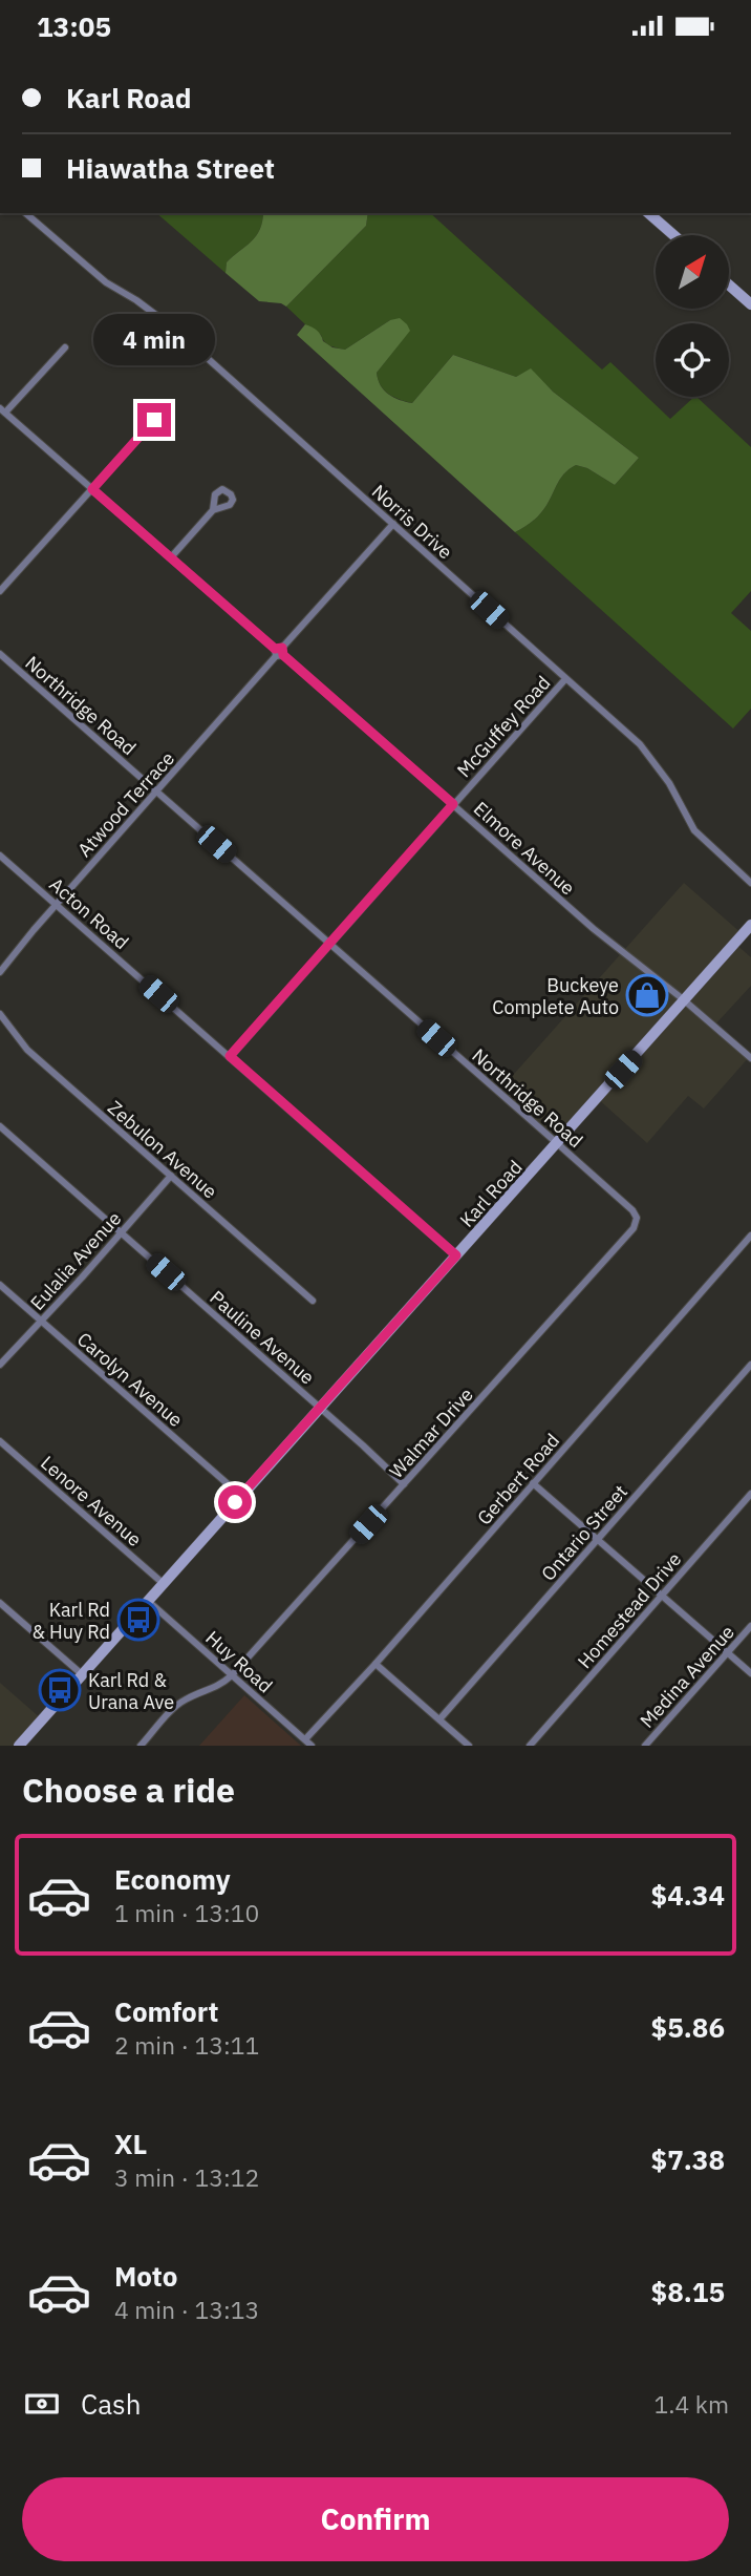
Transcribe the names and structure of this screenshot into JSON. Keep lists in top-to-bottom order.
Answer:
{
  "streets": {
    "main road": ["Karl Road"],
    "street": [
      "Norris Drive",
      "Northridge Road",
      "McGuffey Road",
      "Atwood Terrace",
      "Elmore Avenue",
      "Acton Road",
      "Zebulon Avenue",
      "Eulalia Avenue",
      "Pauline Avenue",
      "Carolyn Avenue",
      "Walmar Drive",
      "Gerbert Road",
      "Lenore Avenue",
      "Ontario Street",
      "Homestead Drive",
      "Huy Road",
      "Medina Avenue"
    ]
  },
  "crossings": [
    ["Norris Drive", "McGuffey Road"],
    ["Norris Drive", "Atwood Terrace"],
    ["Northridge Road", "McGuffey Road"],
    ["Northridge Road", "Atwood Terrace"],
    ["Northridge Road", "Karl Road"],
    ["Northridge Road", "Walmar Drive"],
    ["McGuffey Road", "Elmore Avenue"],
    ["McGuffey Road", "Acton Road"],
    ["Atwood Terrace", "Elmore Avenue"],
    ["Atwood Terrace", "Acton Road"],
    ["Elmore Avenue", "Karl Road"],
    ["Acton Road", "Karl Road"],
    ["Zebulon Avenue", "Eulalia Avenue"],
    ["Karl Road", "Pauline Avenue"],
    ["Karl Road", "Carolyn Avenue"],
    ["Karl Road", "Lenore Avenue"],
    ["Karl Road", "Huy Road"],
    ["Eulalia Avenue", "Pauline Avenue"],
    ["Eulalia Avenue", "Carolyn Avenue"],
    ["Pauline Avenue", "Walmar Drive"],
    ["Walmar Drive", "Huy Road"],
    ["Gerbert Road", "Huy Road"]
  ],
  "places": {
    "shop": ["Buckeye Complete Auto"],
    "bus stop": ["Karl Rd & Huy Rd", "Karl Rd & Urana Ave"]
  },
  "north": "top right",
  "page": {
    "status": "13:05",
    "banner": ["Karl Road", "Hiawatha Street"],
    "bubble": "4 min",
    "heading": "Choose a ride",
    "list": [
      {
        "name": "Economy",
        "note": "1 min · 13:10",
        "value": "$4.34"
      },
      {
        "name": "Comfort",
        "note": "2 min · 13:11",
        "value": "$5.86"
      },
      {
        "name": "XL",
        "note": "3 min · 13:12",
        "value": "$7.38"
      },
      {
        "name": "Moto",
        "note": "4 min · 13:13",
        "value": "$8.15"
      }
    ],
    "pay": ["Cash", "1.4 km"],
    "buttons": "Confirm"
  }
}
